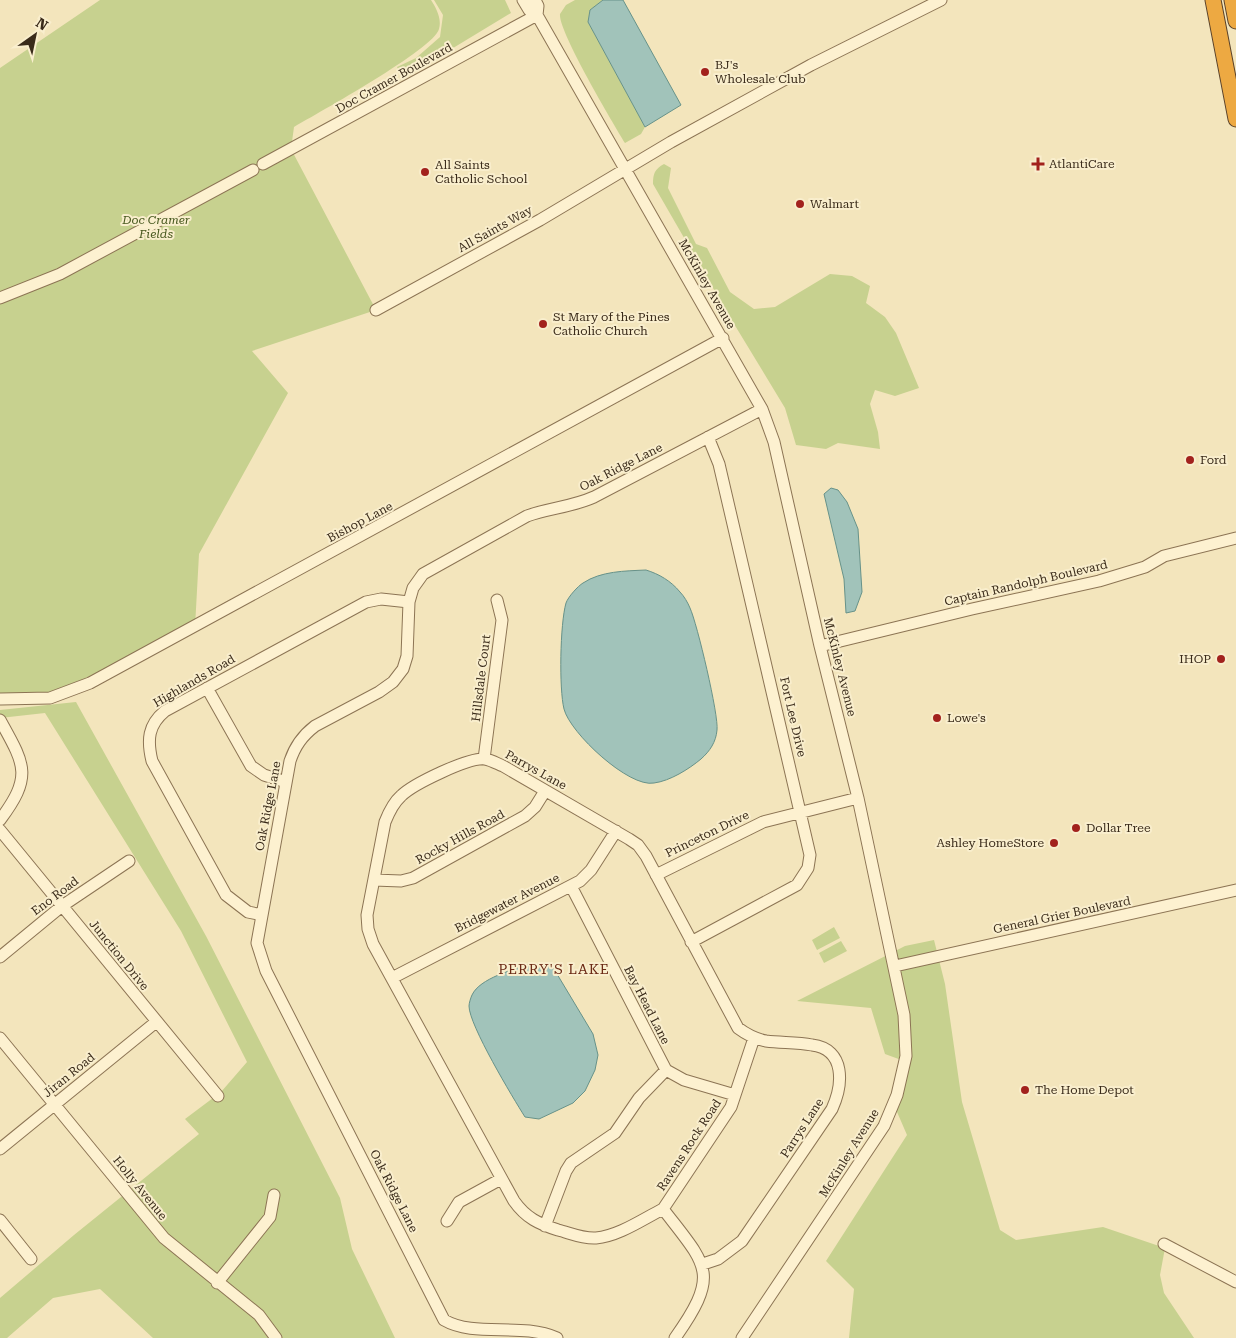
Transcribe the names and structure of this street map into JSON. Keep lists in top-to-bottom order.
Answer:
{
  "streets": {
    "street": [
      "Doc Cramer Boulevard",
      "All Saints Way",
      "McKinley Avenue",
      "Oak Ridge Lane",
      "Bishop Lane",
      "Captain Randolph Boulevard",
      "Hillsdale Court",
      "Highlands Road",
      "Fort Lee Drive",
      "Parrys Lane",
      "Princeton Drive",
      "Rocky Hills Road",
      "Eno Road",
      "Bridgewater Avenue",
      "General Grier Boulevard",
      "Junction Drive",
      "Bay Head Lane",
      "Jiran Road",
      "Ravens Rock Road",
      "Holly Avenue"
    ]
  },
  "crossings": [
    ["Doc Cramer Boulevard", "McKinley Avenue"],
    ["All Saints Way", "McKinley Avenue"],
    ["McKinley Avenue", "Oak Ridge Lane"],
    ["McKinley Avenue", "Bishop Lane"],
    ["McKinley Avenue", "Captain Randolph Boulevard"],
    ["McKinley Avenue", "Princeton Drive"],
    ["McKinley Avenue", "General Grier Boulevard"],
    ["Oak Ridge Lane", "Highlands Road"],
    ["Oak Ridge Lane", "Fort Lee Drive"],
    ["Hillsdale Court", "Parrys Lane"],
    ["Fort Lee Drive", "Parrys Lane"],
    ["Fort Lee Drive", "Princeton Drive"],
    ["Parrys Lane", "Princeton Drive"],
    ["Parrys Lane", "Rocky Hills Road"],
    ["Parrys Lane", "Bridgewater Avenue"],
    ["Parrys Lane", "Ravens Rock Road"],
    ["Eno Road", "Junction Drive"],
    ["Bridgewater Avenue", "Bay Head Lane"],
    ["Junction Drive", "Jiran Road"],
    ["Jiran Road", "Holly Avenue"]
  ],
  "districts": ["PERRY'S LAKE"],
  "parks": ["Doc Cramer Fields"],
  "places": {
    "other": [
      "BJ's Wholesale Club",
      "All Saints Catholic School",
      "Walmart",
      "St Mary of the Pines Catholic Church",
      "Ford",
      "IHOP",
      "Lowe's",
      "Dollar Tree",
      "Ashley HomeStore",
      "The Home Depot"
    ],
    "health": ["AtlantiCare"]
  },
  "north": "top right"
}
